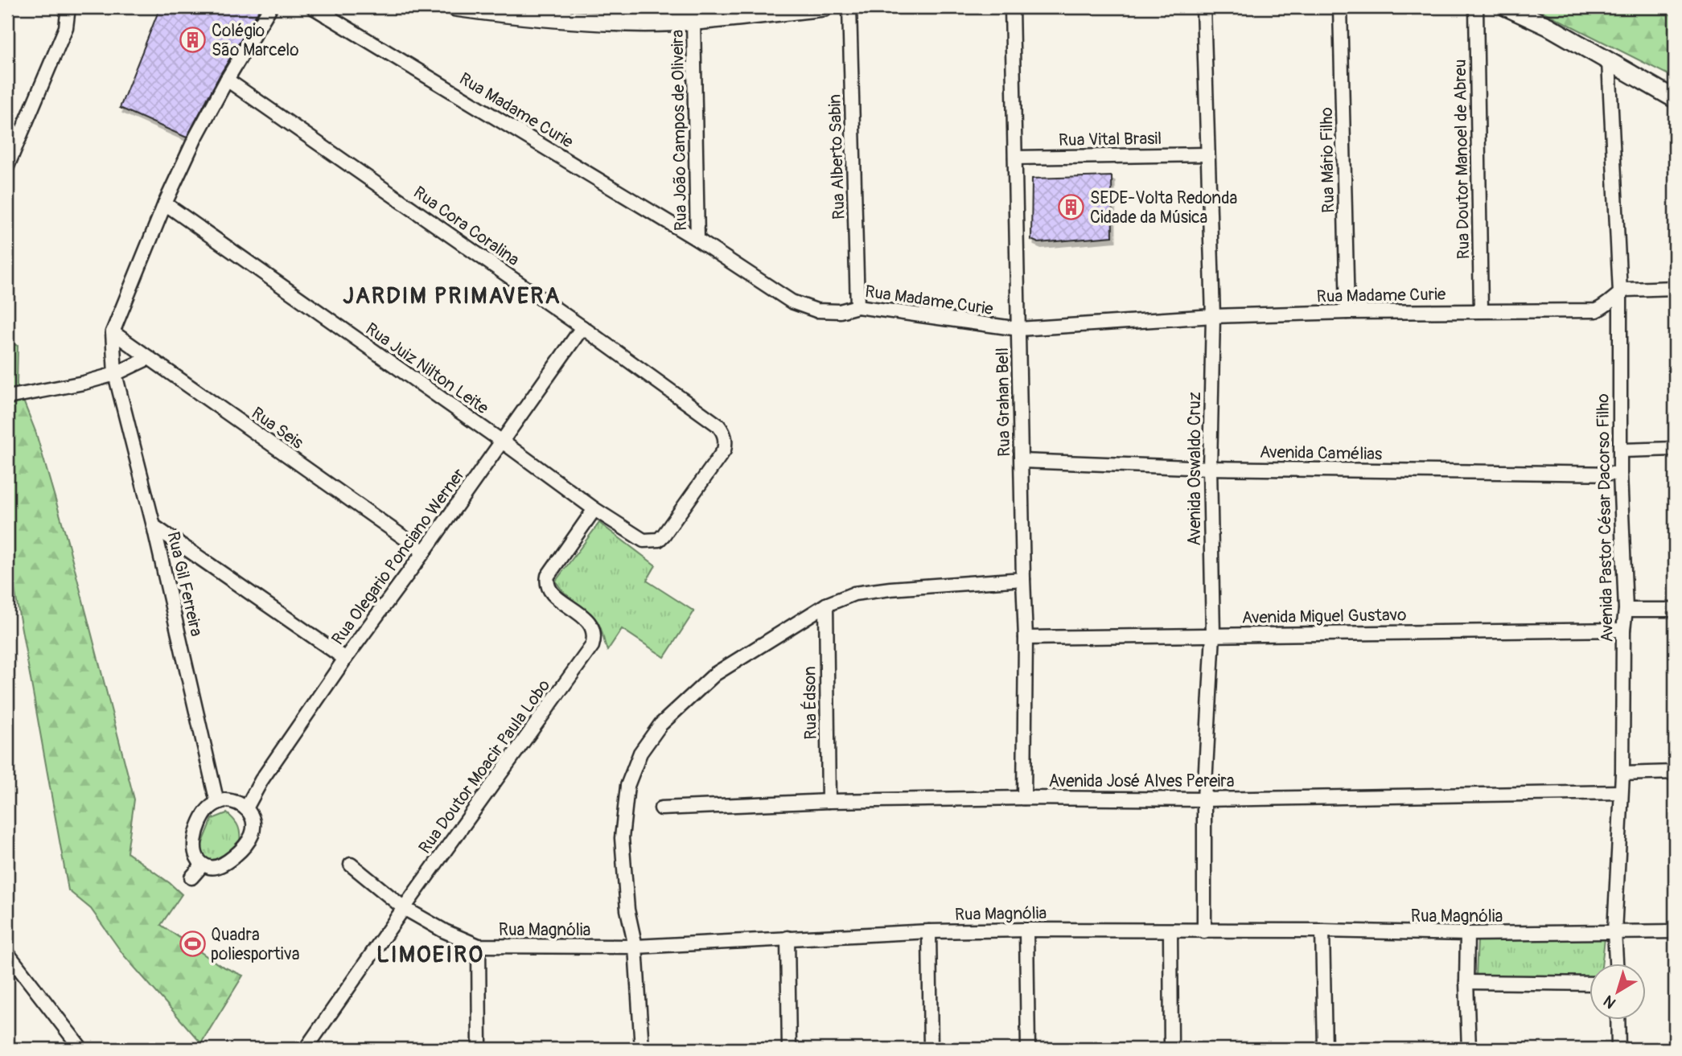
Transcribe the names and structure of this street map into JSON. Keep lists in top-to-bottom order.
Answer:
{
  "streets": {
    "street": [
      "Rua Madame Curie",
      "Rua João Campos de Oliveira",
      "Rua Vital Brasil",
      "Rua Alberto Sabin",
      "Rua Doutor Manoel de Abreu",
      "Rua Mário Filho",
      "Rua Cora Coralina",
      "Rua Juiz Nilton Leite",
      "Rua Grahan Bell",
      "Rua Seis",
      "Avenida Camélias",
      "Avenida Oswaldo Cruz",
      "Avenida Pastor César Dacorso Filho",
      "Rua Olegario Ponciano Werner",
      "Rua Gil Ferreira",
      "Avenida Miguel Gustavo",
      "Rua Édson",
      "Rua Doutor Moacir Paula Lobo",
      "Avenida José Alves Pereira",
      "Rua Magnólia"
    ]
  },
  "crossings": [
    ["Rua Madame Curie", "Rua João Campos de Oliveira"],
    ["Rua Madame Curie", "Rua Alberto Sabin"],
    ["Rua Madame Curie", "Rua Doutor Manoel de Abreu"],
    ["Rua Madame Curie", "Rua Mário Filho"],
    ["Rua Madame Curie", "Rua Grahan Bell"],
    ["Rua Madame Curie", "Avenida Oswaldo Cruz"],
    ["Rua Madame Curie", "Avenida Pastor César Dacorso Filho"],
    ["Rua Vital Brasil", "Rua Grahan Bell"],
    ["Rua Vital Brasil", "Avenida Oswaldo Cruz"],
    ["Rua Cora Coralina", "Rua Juiz Nilton Leite"],
    ["Rua Cora Coralina", "Rua Olegario Ponciano Werner"],
    ["Rua Cora Coralina", "Rua Gil Ferreira"],
    ["Rua Juiz Nilton Leite", "Rua Olegario Ponciano Werner"],
    ["Rua Juiz Nilton Leite", "Rua Gil Ferreira"],
    ["Rua Juiz Nilton Leite", "Rua Doutor Moacir Paula Lobo"],
    ["Rua Grahan Bell", "Avenida Camélias"],
    ["Rua Grahan Bell", "Avenida Miguel Gustavo"],
    ["Rua Grahan Bell", "Avenida José Alves Pereira"],
    ["Rua Seis", "Rua Olegario Ponciano Werner"],
    ["Rua Seis", "Rua Gil Ferreira"],
    ["Avenida Camélias", "Avenida Oswaldo Cruz"],
    ["Avenida Camélias", "Avenida Pastor César Dacorso Filho"],
    ["Avenida Oswaldo Cruz", "Avenida Miguel Gustavo"],
    ["Avenida Oswaldo Cruz", "Avenida José Alves Pereira"],
    ["Avenida Oswaldo Cruz", "Rua Magnólia"],
    ["Avenida Pastor César Dacorso Filho", "Avenida Miguel Gustavo"],
    ["Avenida Pastor César Dacorso Filho", "Avenida José Alves Pereira"],
    ["Avenida Pastor César Dacorso Filho", "Rua Magnólia"],
    ["Rua Olegario Ponciano Werner", "Rua Gil Ferreira"],
    ["Rua Édson", "Avenida José Alves Pereira"],
    ["Rua Doutor Moacir Paula Lobo", "Rua Magnólia"]
  ],
  "districts": ["JARDIM PRIMAVERA", "LIMOEIRO"],
  "places": {
    "building": ["Colégio São Marcelo", "SEDE-Volta Redonda Cidade da Música"],
    "sports": ["Quadra poliesportiva"]
  },
  "north": "bottom left"
}
